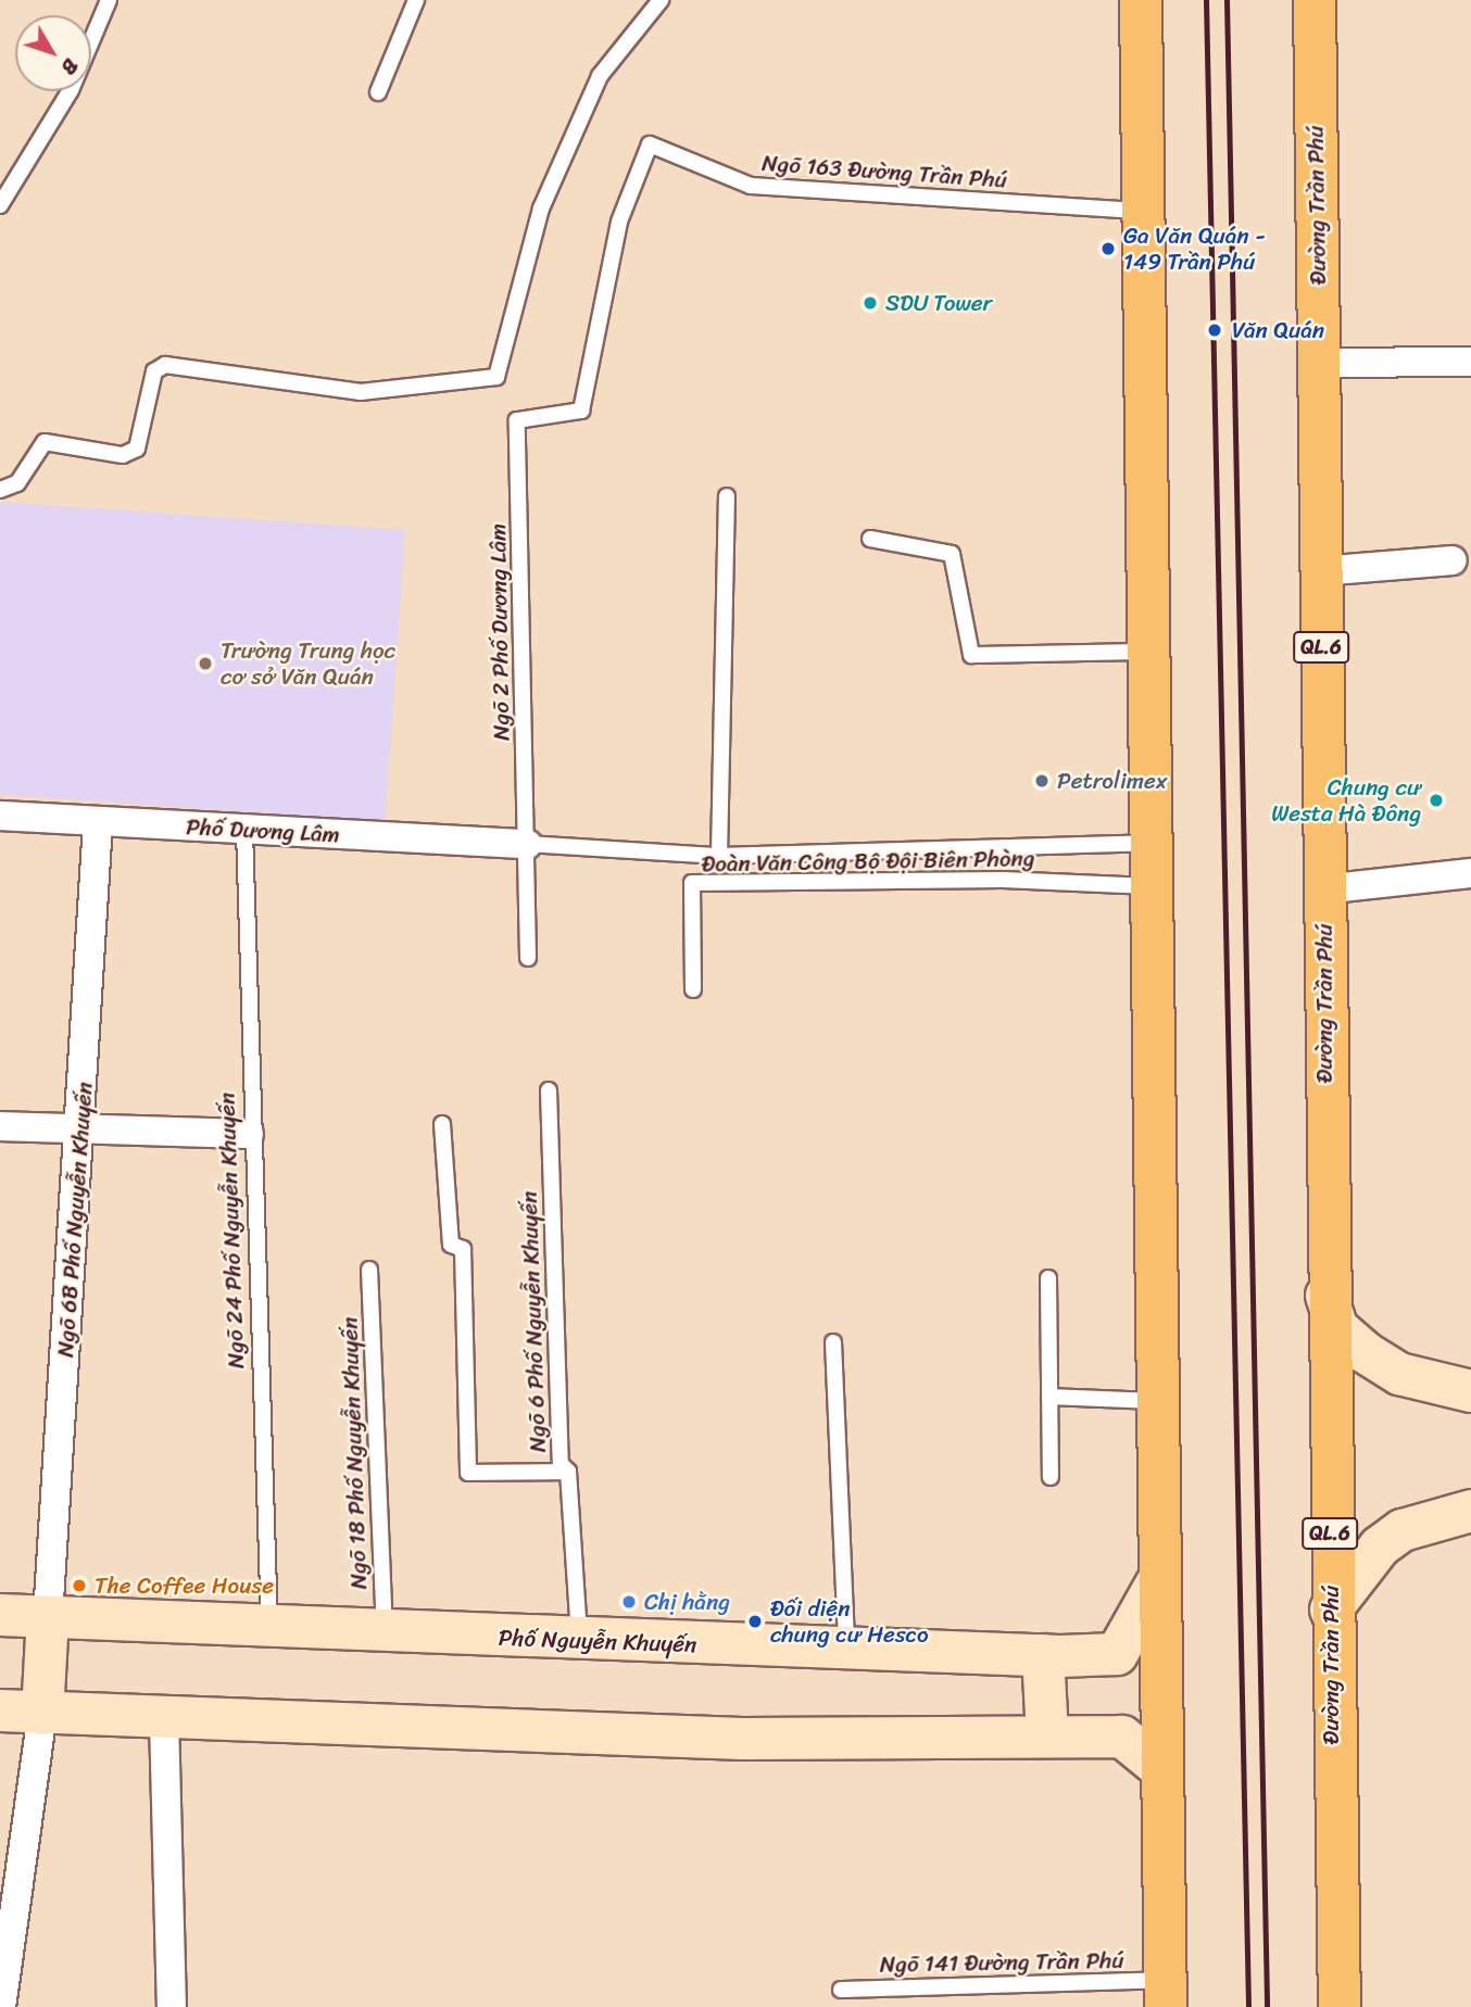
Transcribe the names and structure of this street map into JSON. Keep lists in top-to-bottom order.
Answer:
{
  "streets": {
    "highway": ["Đường Trần Phú", "QL.6"],
    "street": ["Phố Dương Lâm", "Ngõ 6B Phố Nguyễn Khuyến", "Phố Nguyễn Khuyến"],
    "lane": [
      "Ngõ 163 Đường Trần Phú",
      "Ngõ 2 Phố Dương Lâm",
      "Đoàn Văn Công Bộ Đội Biên Phòng",
      "Ngõ 24 Phố Nguyễn Khuyến",
      "Ngõ 6 Phố Nguyễn Khuyến",
      "Ngõ 18 Phố Nguyễn Khuyến",
      "Ngõ 141 Đường Trần Phú"
    ]
  },
  "crossings": [
    ["Ngõ 163 Đường Trần Phú", "Ngõ 2 Phố Dương Lâm"],
    ["Ngõ 2 Phố Dương Lâm", "Phố Dương Lâm"],
    ["Phố Dương Lâm", "Ngõ 6B Phố Nguyễn Khuyến"],
    ["Phố Dương Lâm", "Ngõ 24 Phố Nguyễn Khuyến"],
    ["Ngõ 6B Phố Nguyễn Khuyến", "Phố Nguyễn Khuyến"],
    ["Ngõ 24 Phố Nguyễn Khuyến", "Phố Nguyễn Khuyến"],
    ["Ngõ 6 Phố Nguyễn Khuyến", "Phố Nguyễn Khuyến"],
    ["Ngõ 18 Phố Nguyễn Khuyến", "Phố Nguyễn Khuyến"]
  ],
  "places": [
    "Ga Văn Quán - 149 Trần Phú",
    "SDU Tower",
    "Văn Quán",
    "Trường Trung học cơ sở Văn Quán",
    "Petrolimex",
    "Chung cư Westa Hà Đông",
    "The Coffee House",
    "Chị hằng",
    "Đối diện chung cư Hesco"
  ],
  "north": "bottom right"
}
